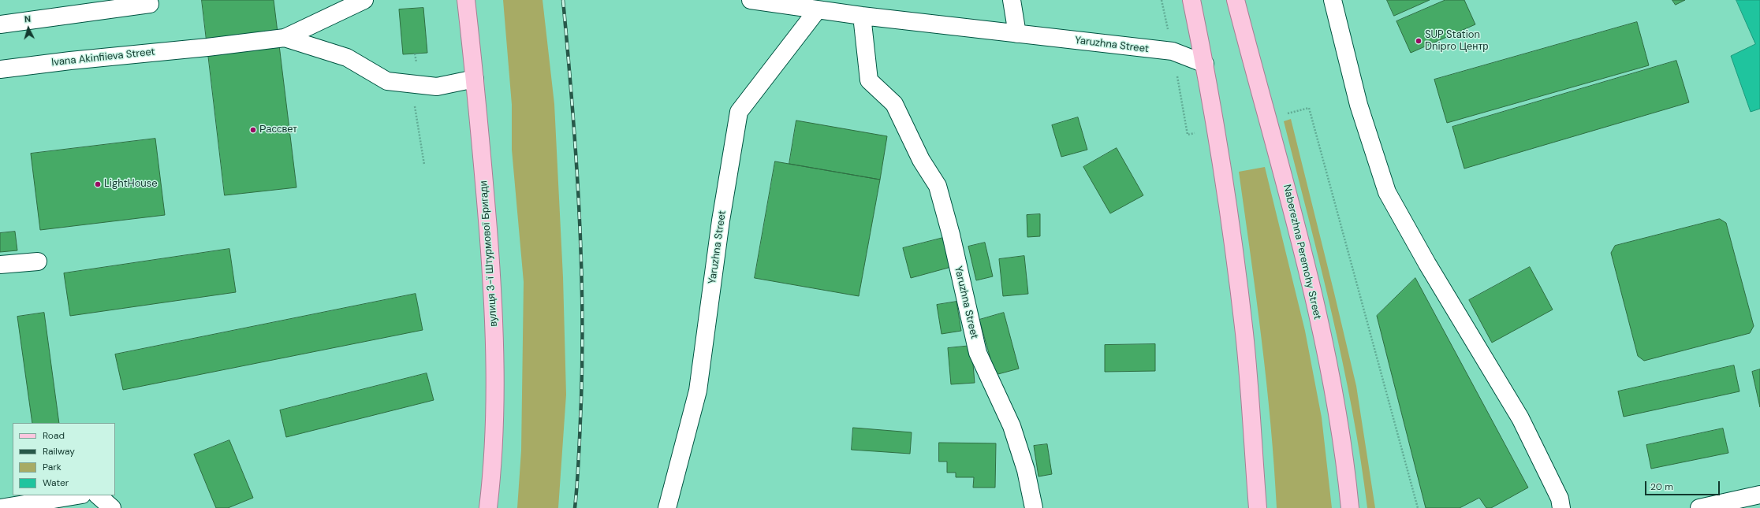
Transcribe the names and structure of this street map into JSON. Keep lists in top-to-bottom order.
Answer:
{
  "streets": {
    "main road": ["Naberezhna Peremohy Street", "вулиця 3-ї Штурмової Бригади"],
    "street": ["Yaruzhna Street", "Ivana Akinfiieva Street"]
  },
  "places": ["SUP Station Dnipro Центр", "Рассвет", "LightHouse"],
  "legend": [
    "Road",
    "Railway",
    "Park",
    "Water"
  ],
  "scale_bar": "20 m",
  "north": "top"
}
